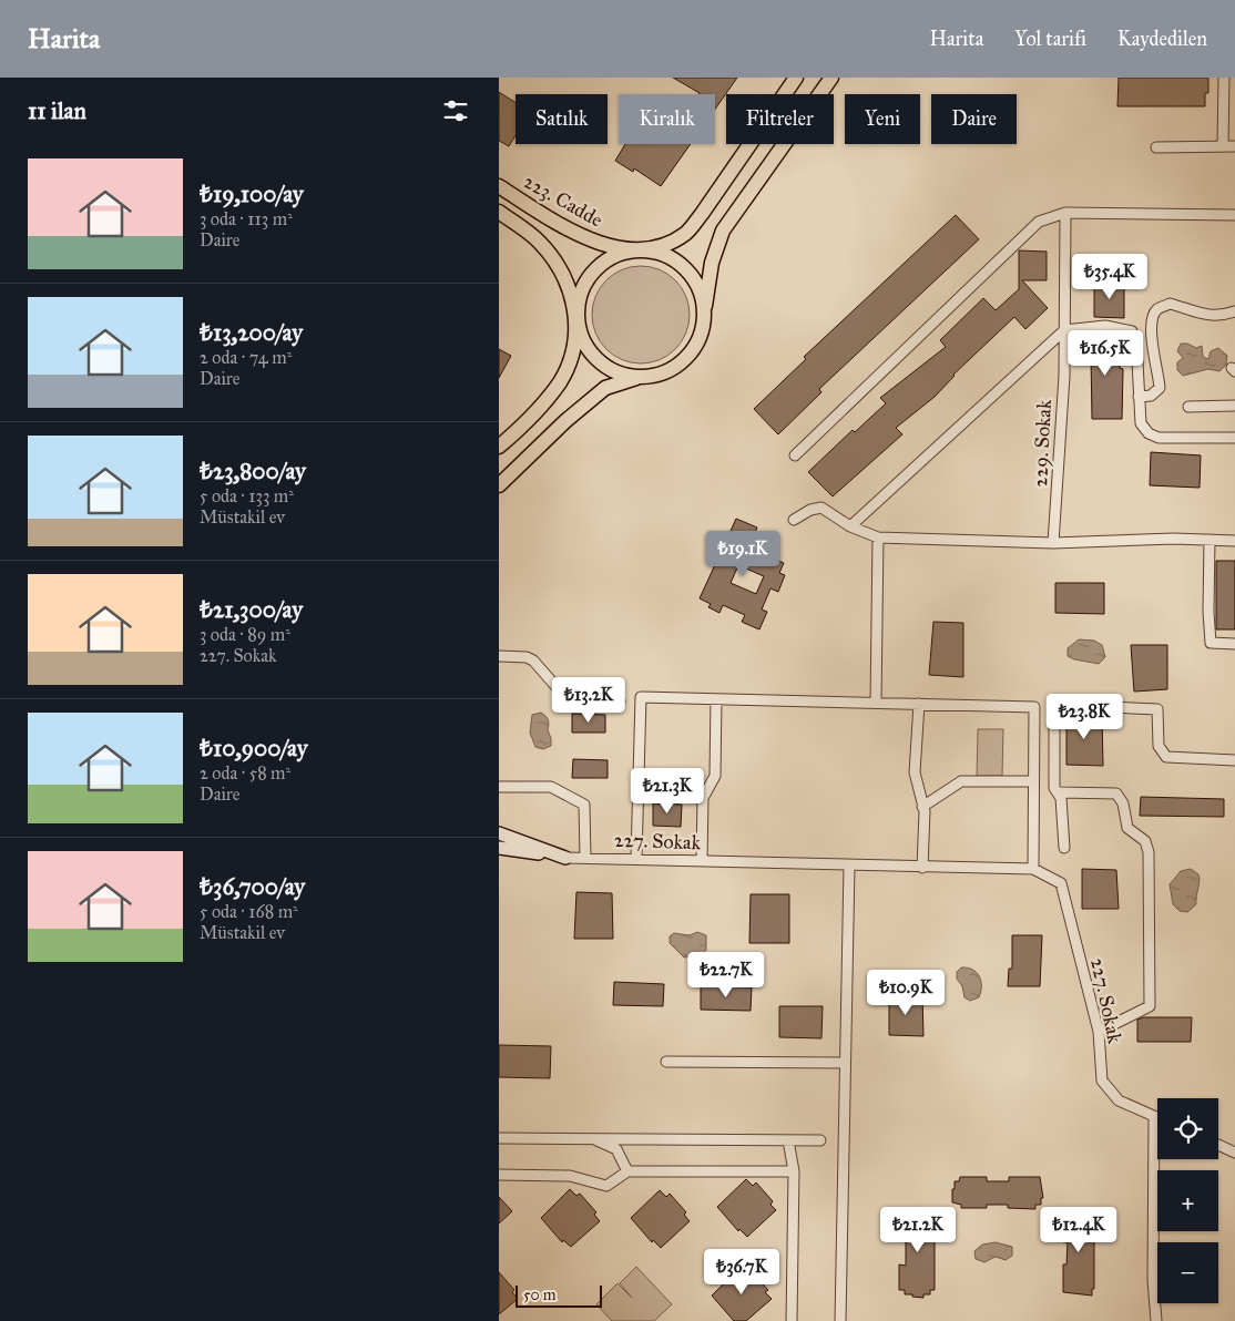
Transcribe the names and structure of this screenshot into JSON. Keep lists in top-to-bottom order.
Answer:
{
  "streets": {
    "main road": ["223. Cadde"],
    "street": ["229. Sokak", "227. Sokak"]
  },
  "scale_bar": "50 m",
  "page": {
    "header": "Harita",
    "nav": ["Harita", "Yol tarifi", "Kaydedilen"],
    "heading": "11 ilan",
    "chip": [
      "Satılık",
      "Kiralık",
      "Filtreler",
      "Yeni",
      "Daire"
    ],
    "list": [
      {
        "name": "₺19,100/ay",
        "note": "3 oda · 113 m² · Daire"
      },
      {
        "name": "₺13,200/ay",
        "note": "2 oda · 74 m² · Daire"
      },
      {
        "name": "₺23,800/ay",
        "note": "5 oda · 133 m² · Müstakil ev"
      },
      {
        "name": "₺21,300/ay",
        "note": "3 oda · 89 m² · 227. Sokak"
      },
      {
        "name": "₺10,900/ay",
        "note": "2 oda · 58 m² · Daire"
      },
      {
        "name": "₺36,700/ay",
        "note": "5 oda · 168 m² · Müstakil ev"
      }
    ],
    "price": [
      "₺35.4K",
      "₺16.5K",
      "₺19.1K",
      "₺13.2K",
      "₺23.8K",
      "₺21.3K",
      "₺22.7K",
      "₺10.9K",
      "₺21.2K",
      "₺12.4K",
      "₺36.7K"
    ],
    "map_buttons": ["+", "−"],
    "scale": "50 m"
  }
}
